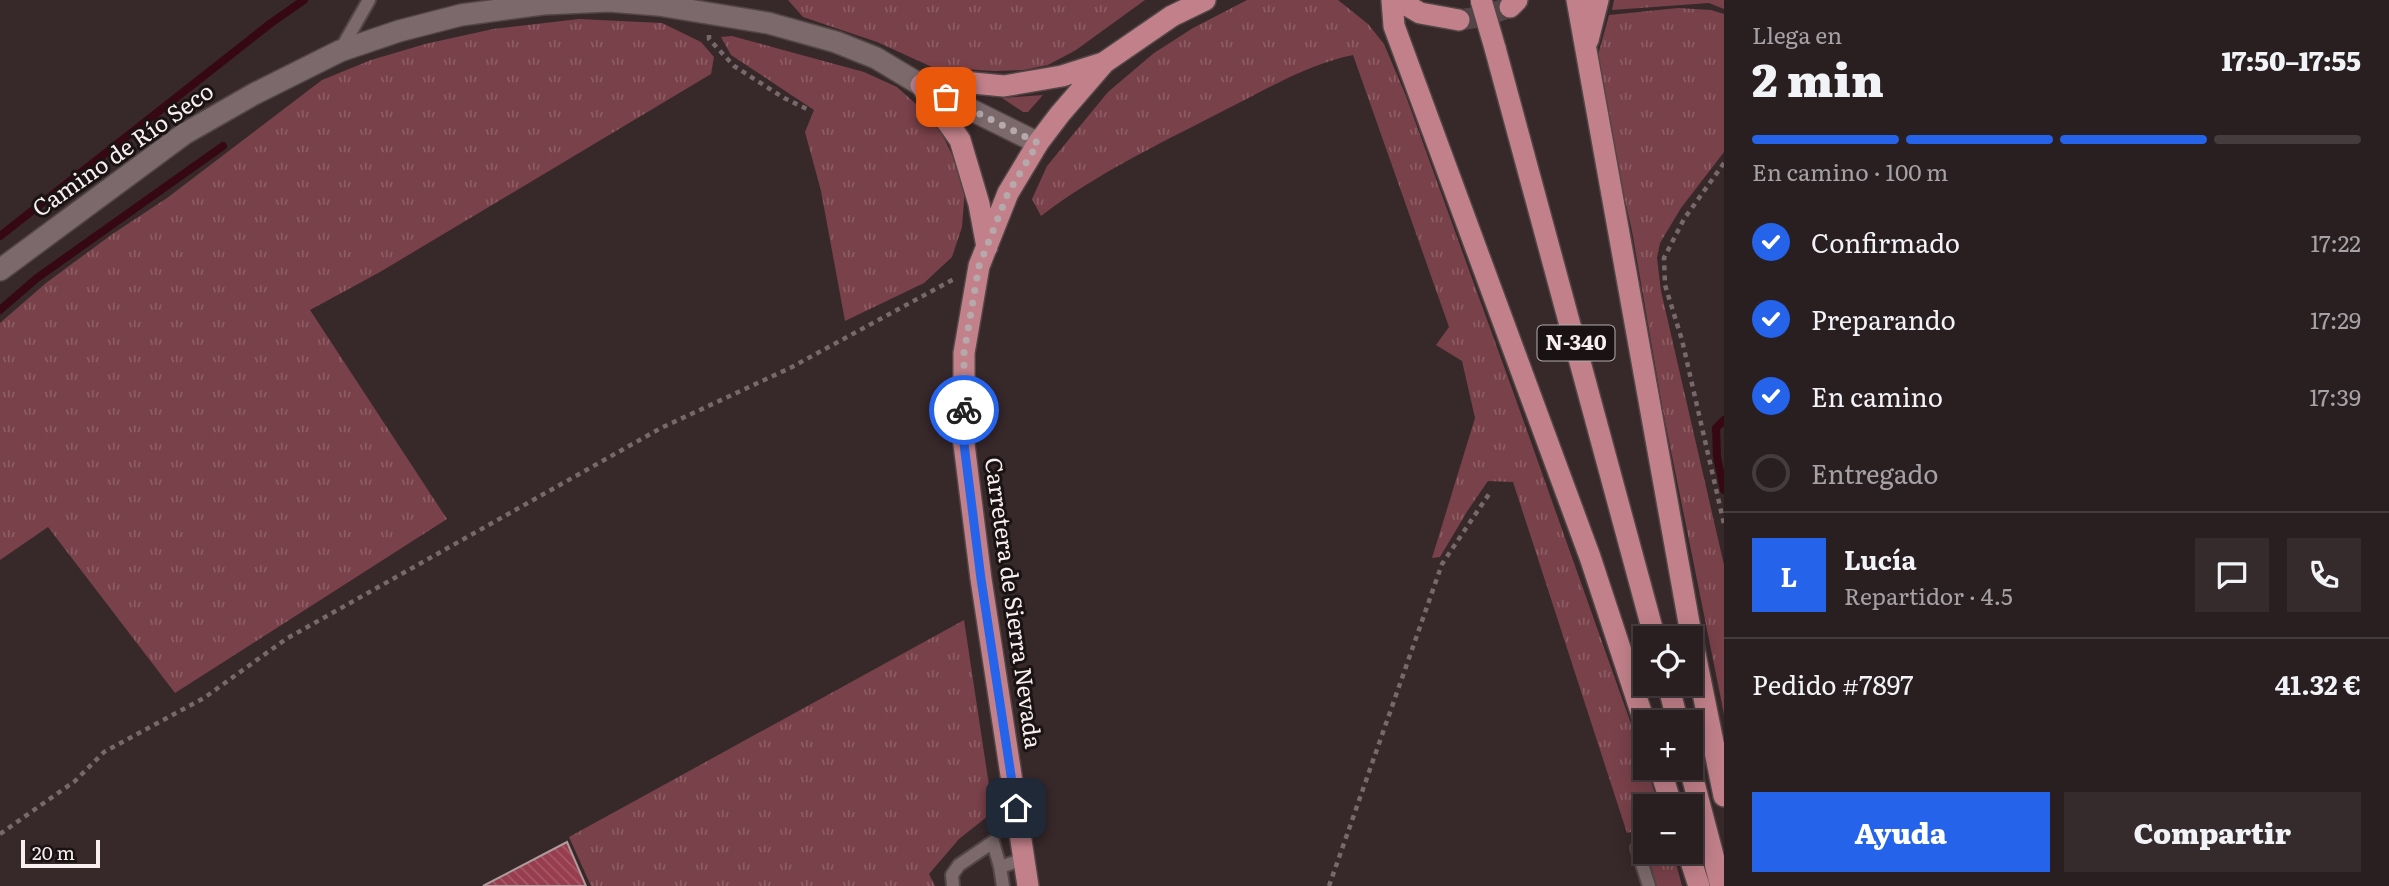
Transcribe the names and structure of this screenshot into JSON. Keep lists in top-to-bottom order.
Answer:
{
  "streets": {
    "highway": ["N-340", "Carretera de Sierra Nevada"],
    "street": ["Camino de Río Seco"]
  },
  "crossings": [
    ["Camino de Río Seco", "Carretera de Sierra Nevada"]
  ],
  "scale_bar": "20 m",
  "page": {
    "heading": ["2 min", "Llega en", "17:50–17:55"],
    "panel": [
      "Lucía",
      "Repartidor · 4.5",
      "Pedido #7897",
      "41.32 €"
    ],
    "bar": "En camino · 100 m",
    "list": [
      ["Confirmado", "17:22"],
      ["Preparando", "17:29"],
      ["En camino", "17:39"],
      "Entregado"
    ],
    "round": "L",
    "map_buttons": ["+", "−"],
    "buttons": ["Ayuda", "Compartir"],
    "scale": "20 m"
  }
}
